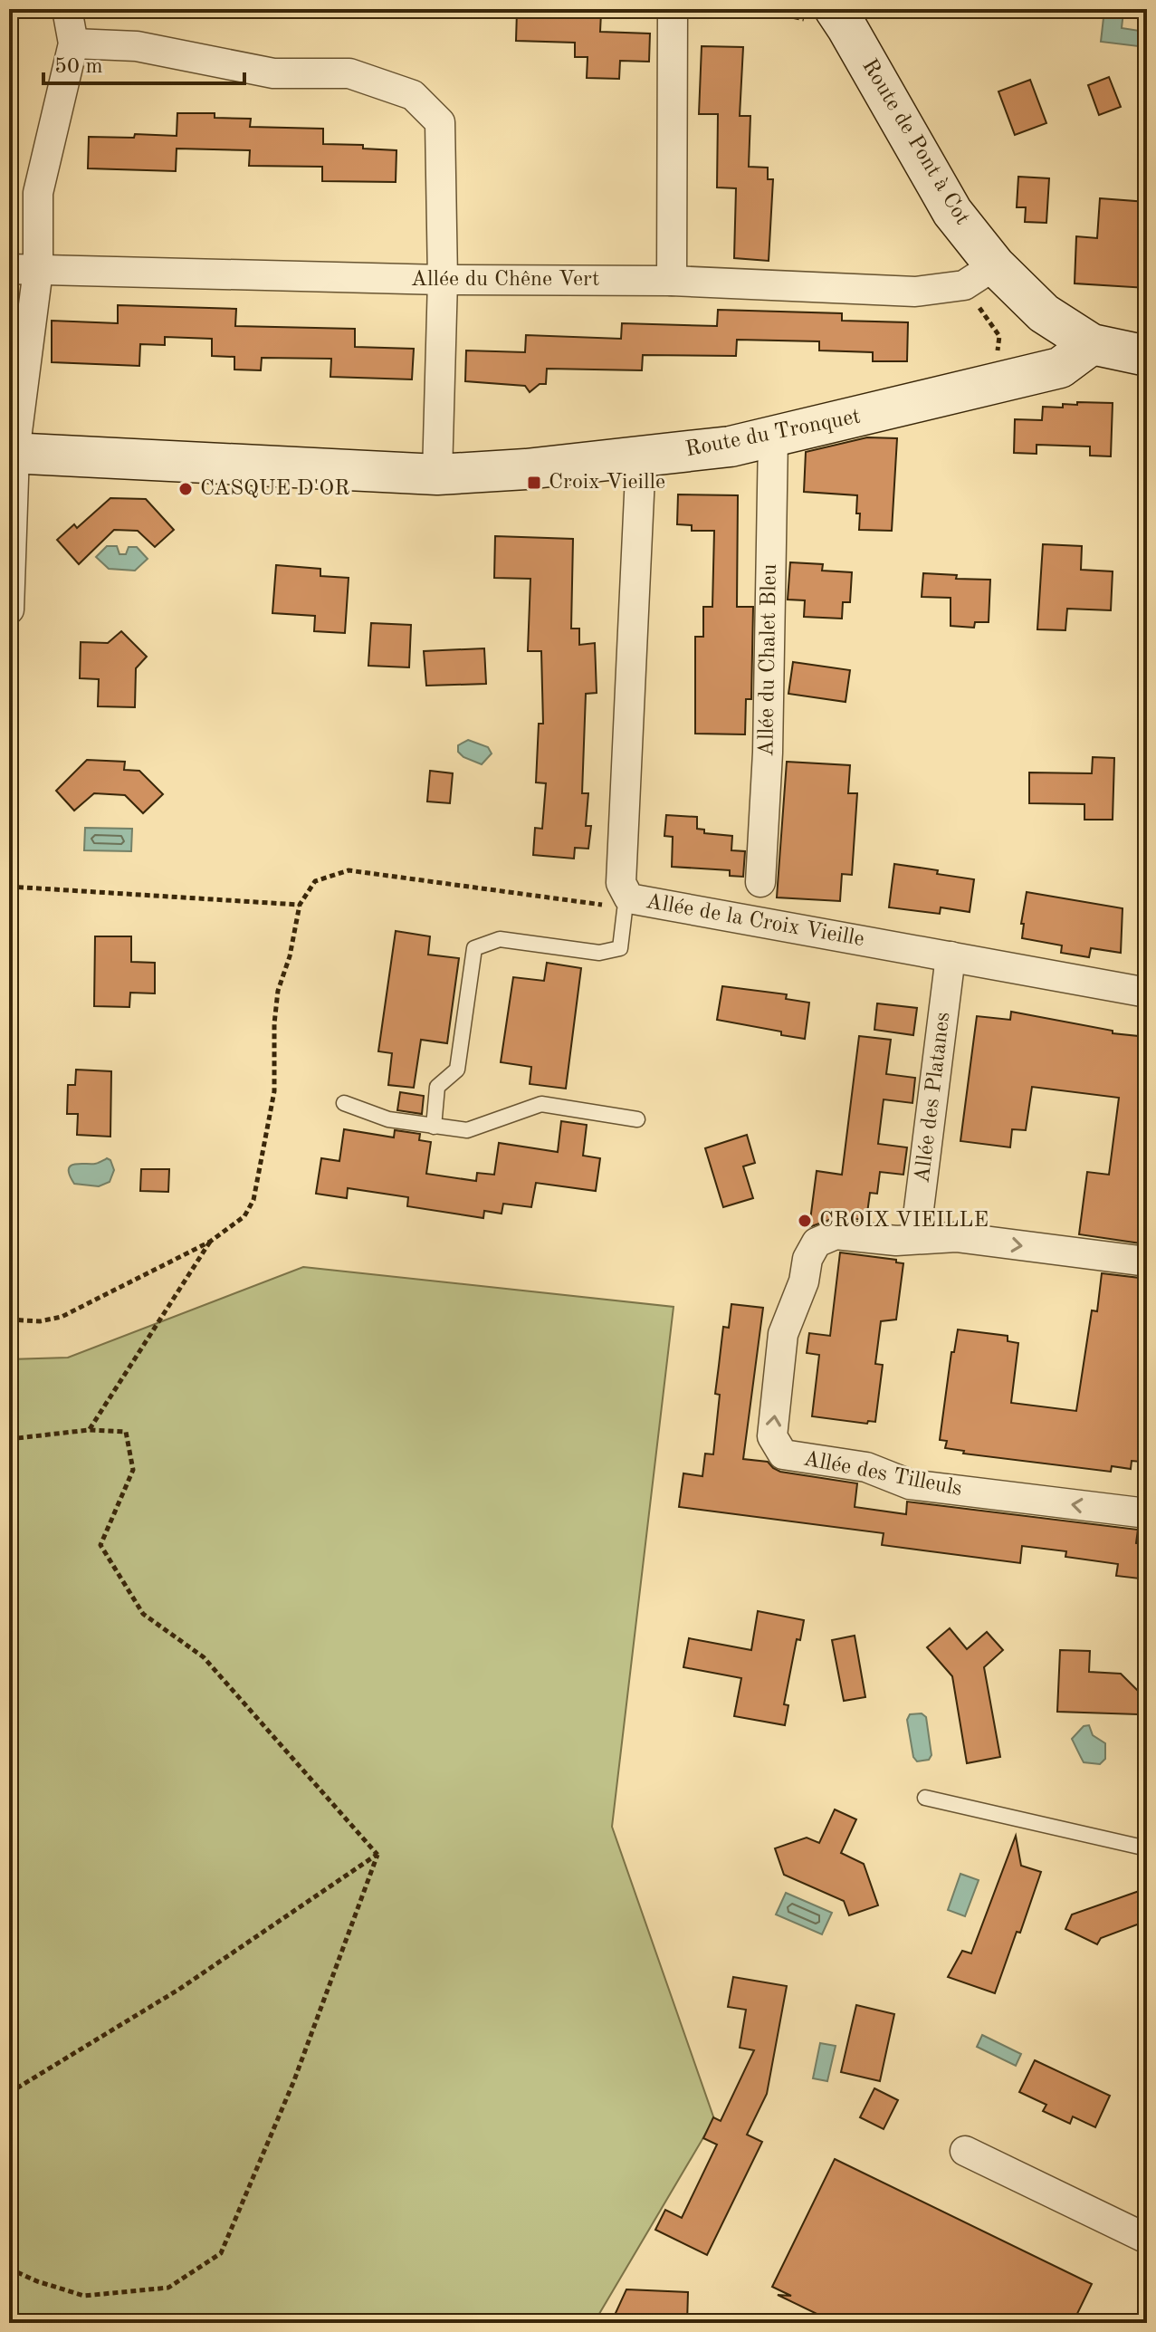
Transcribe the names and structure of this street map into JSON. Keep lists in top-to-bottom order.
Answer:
{
  "streets": {
    "street": [
      "Route de Pont à Cot",
      "Allée du Chêne Vert",
      "Route du Tronquet",
      "Allée du Chalet Bleu",
      "Allée de la Croix Vieille",
      "Allée des Platanes",
      "Allée des Tilleuls"
    ]
  },
  "crossings": [
    ["Route de Pont à Cot", "Allée du Chêne Vert"],
    ["Route de Pont à Cot", "Route du Tronquet"],
    ["Route du Tronquet", "Allée du Chalet Bleu"],
    ["Route du Tronquet", "Allée de la Croix Vieille"],
    ["Allée de la Croix Vieille", "Allée des Platanes"],
    ["Allée des Platanes", "Allée des Tilleuls"]
  ],
  "places": {
    "transit": ["Croix Vieille"],
    "other": ["CASQUE D'OR", "CROIX VIEILLE"]
  },
  "scale_bar": "50 m"
}
